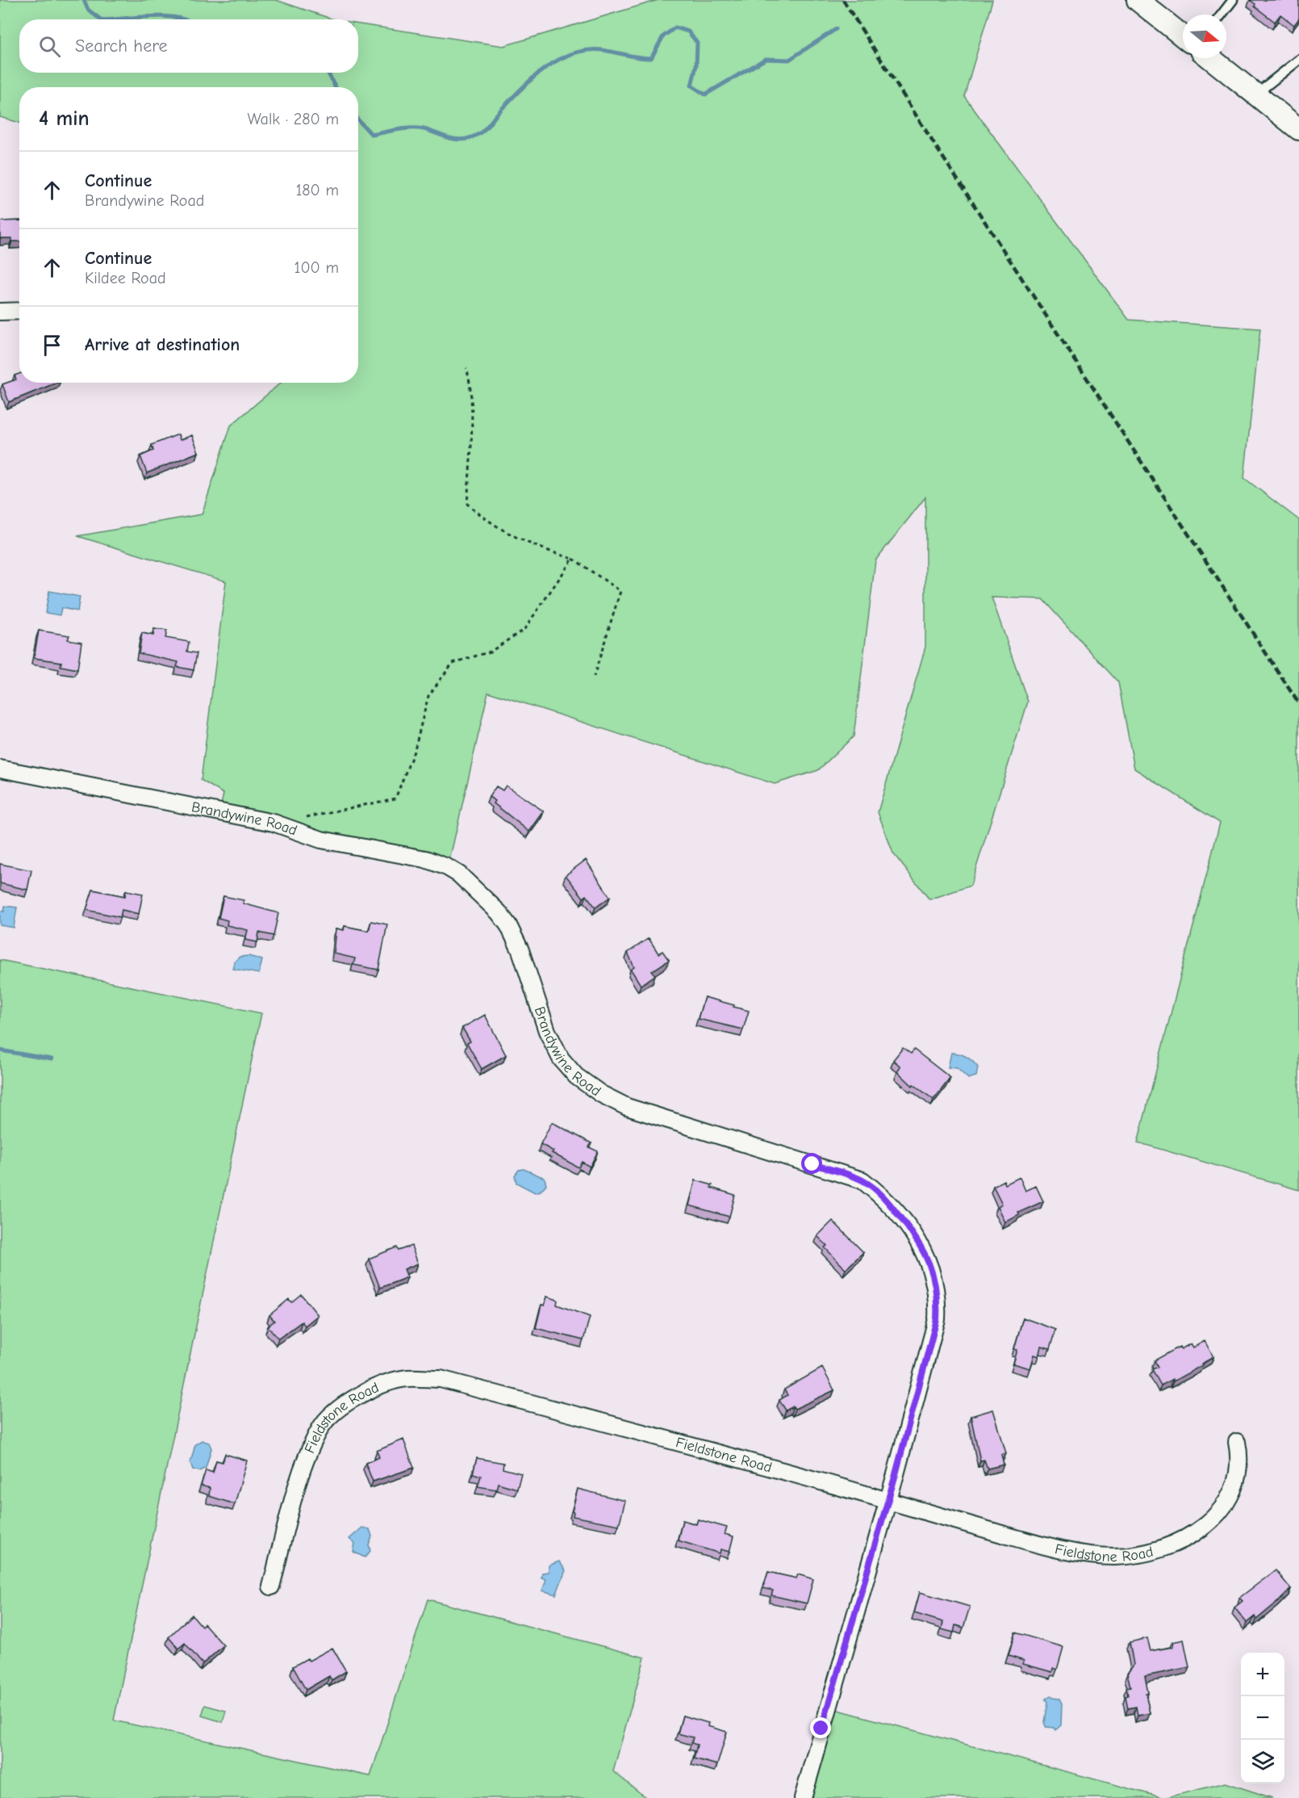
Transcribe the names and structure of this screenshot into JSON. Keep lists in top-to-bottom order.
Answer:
{
  "streets": {
    "street": ["Brandywine Road", "Fieldstone Road"]
  },
  "crossings": [
    ["Brandywine Road", "Fieldstone Road"]
  ],
  "north": "right",
  "page": {
    "search": "Search here",
    "heading": ["4 min", "Walk · 280 m"],
    "list": [
      ["Continue", "Brandywine Road", "180 m"],
      ["Continue", "Kildee Road", "100 m"],
      "Arrive at destination"
    ],
    "map_buttons": ["+", "−"]
  }
}
